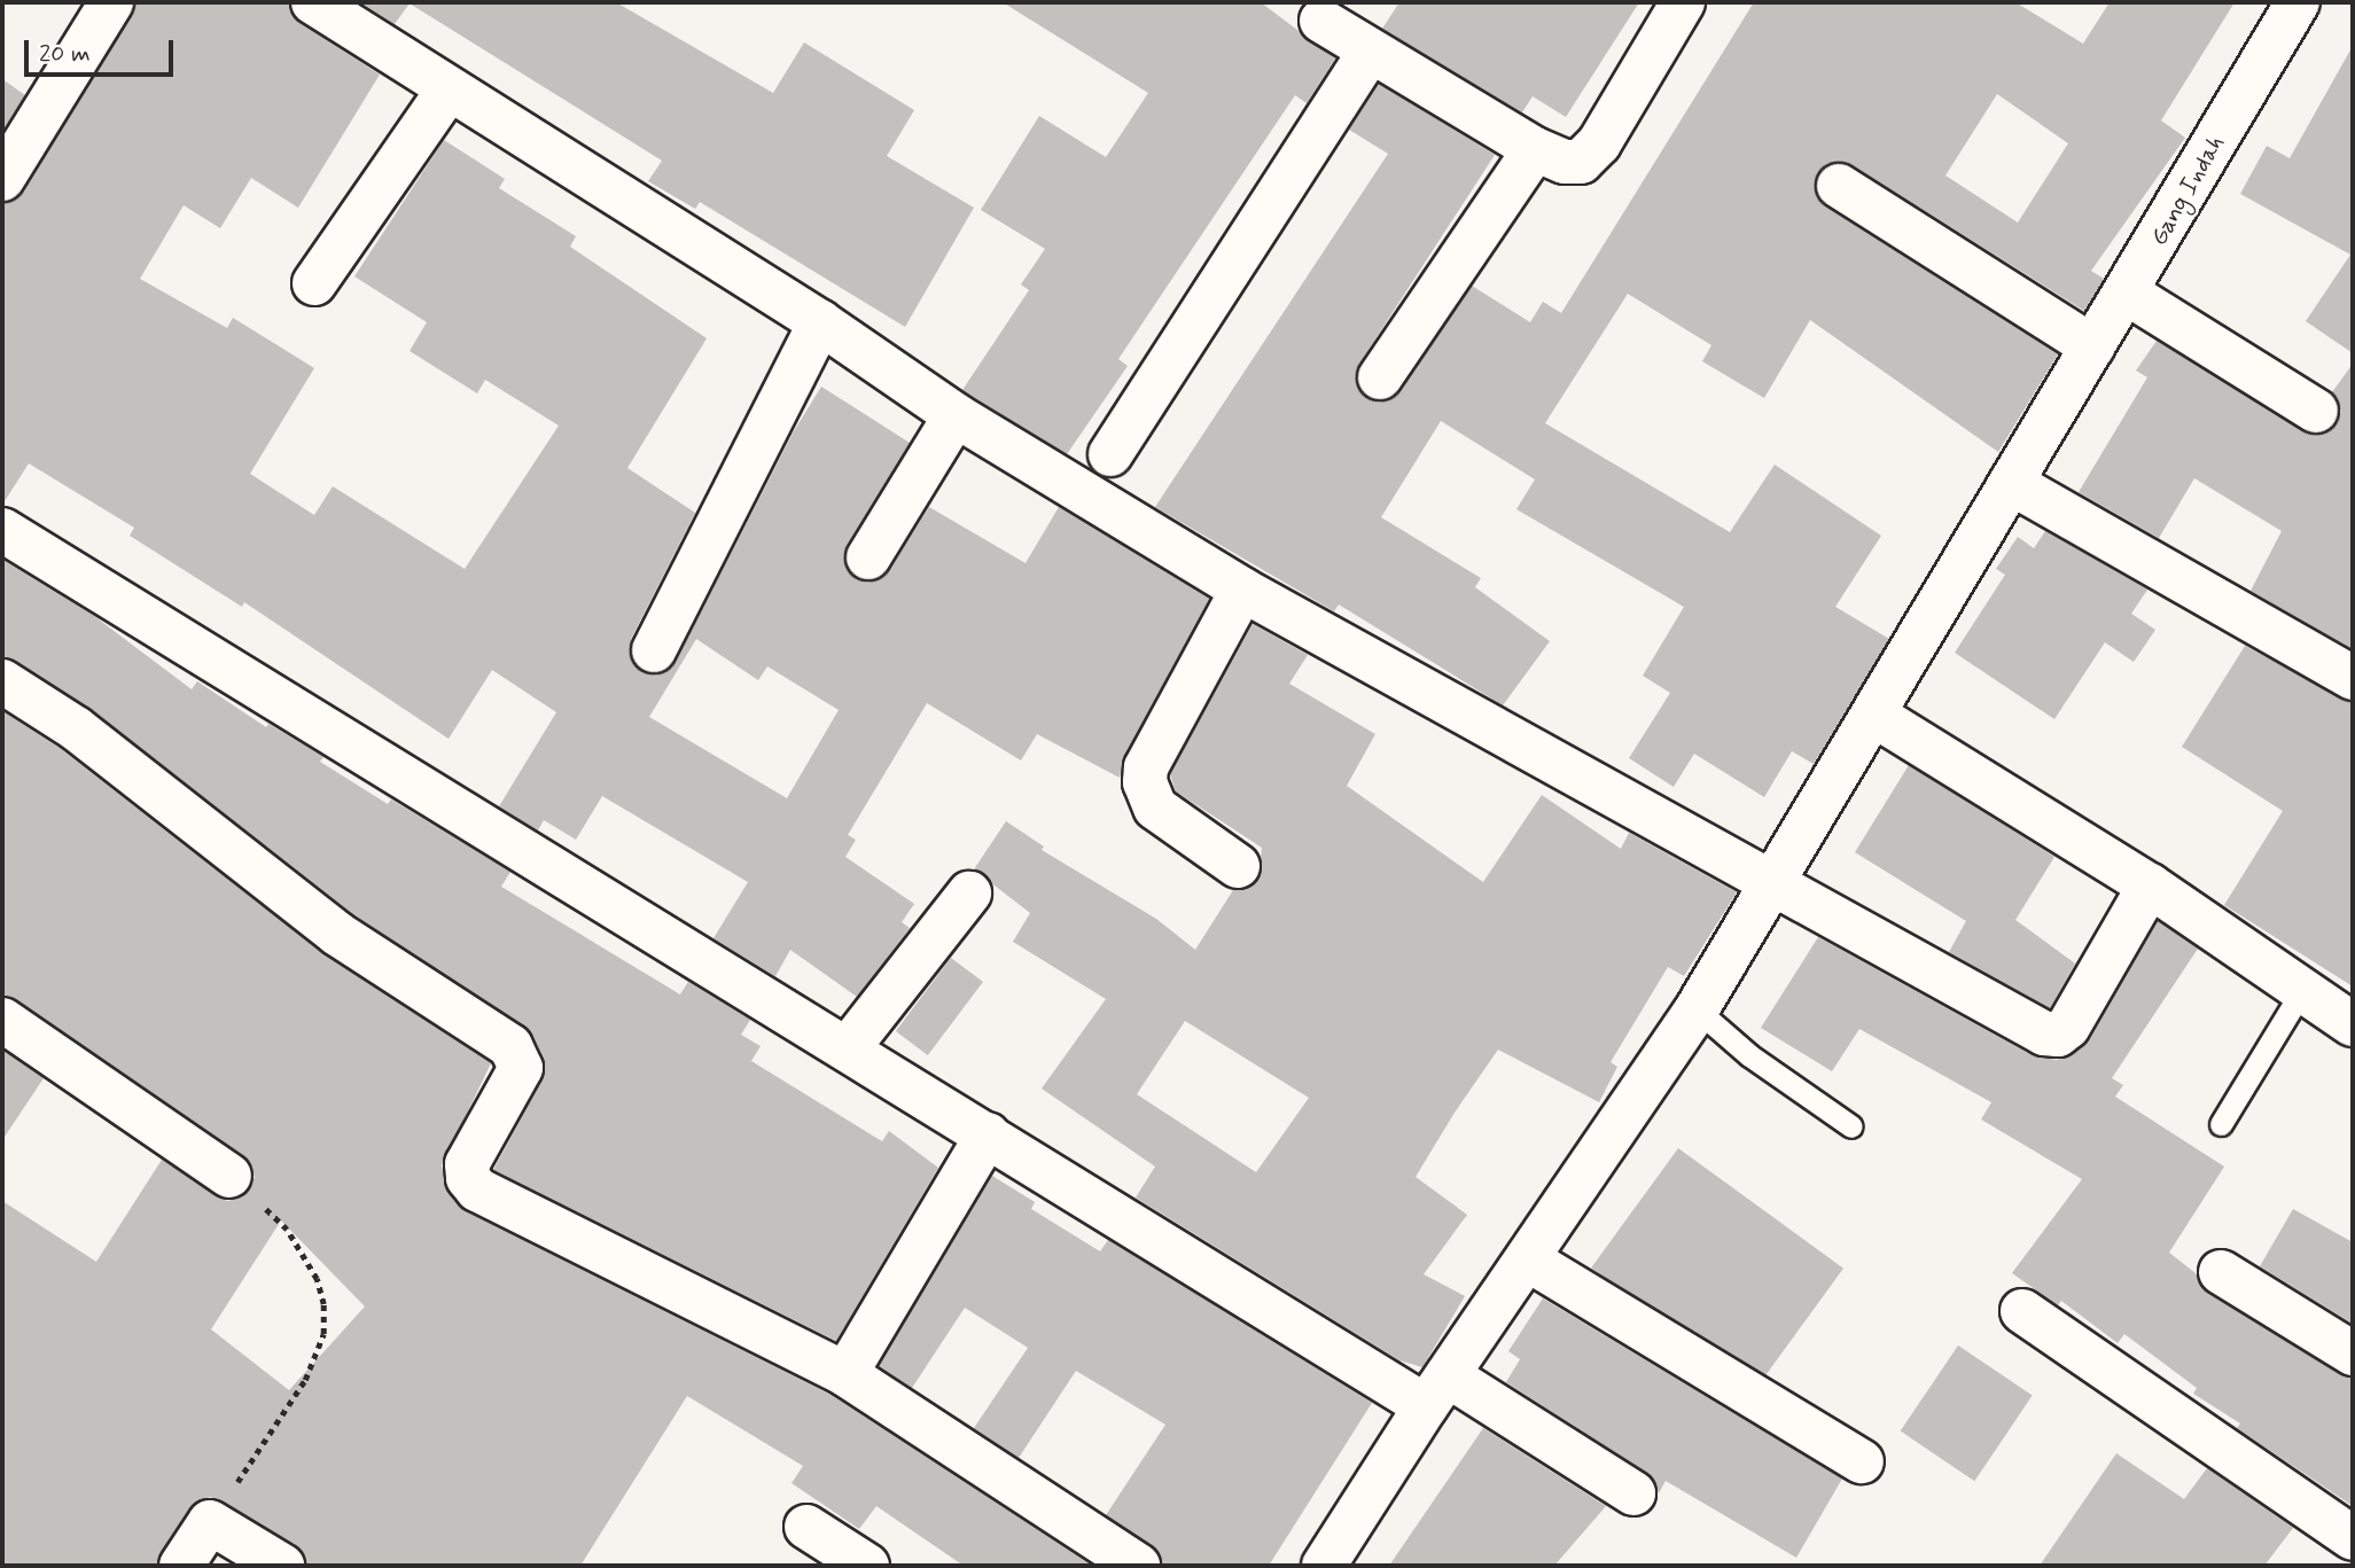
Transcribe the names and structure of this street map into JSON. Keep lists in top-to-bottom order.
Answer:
{
  "streets": {
    "street": ["Gang Indah"]
  },
  "scale_bar": "20 m"
}
